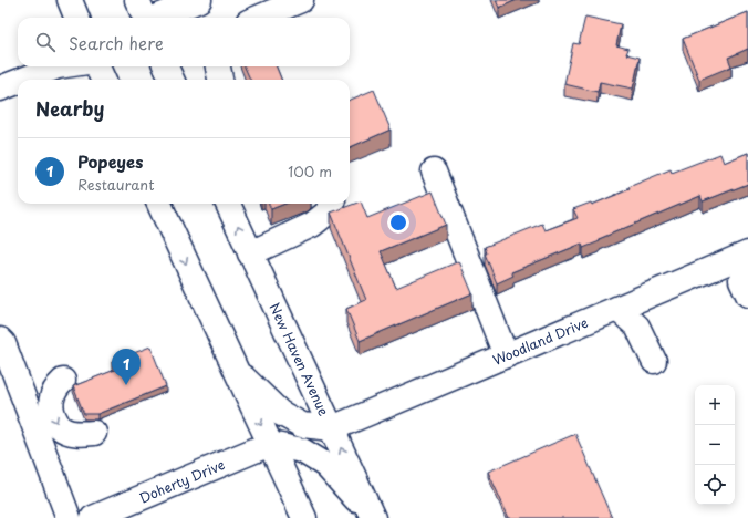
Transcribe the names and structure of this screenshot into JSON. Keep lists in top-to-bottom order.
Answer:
{
  "streets": {
    "main road": ["Woodland Drive", "New Haven Avenue", "Doherty Drive"]
  },
  "crossings": [
    ["Woodland Drive", "New Haven Avenue"]
  ],
  "page": {
    "search": "Search here",
    "heading": "Nearby",
    "list": [
      {
        "mark": "1",
        "name": "Popeyes",
        "note": "Restaurant",
        "value": "100 m"
      }
    ],
    "pins": "1",
    "map_buttons": ["+", "−"]
  }
}
